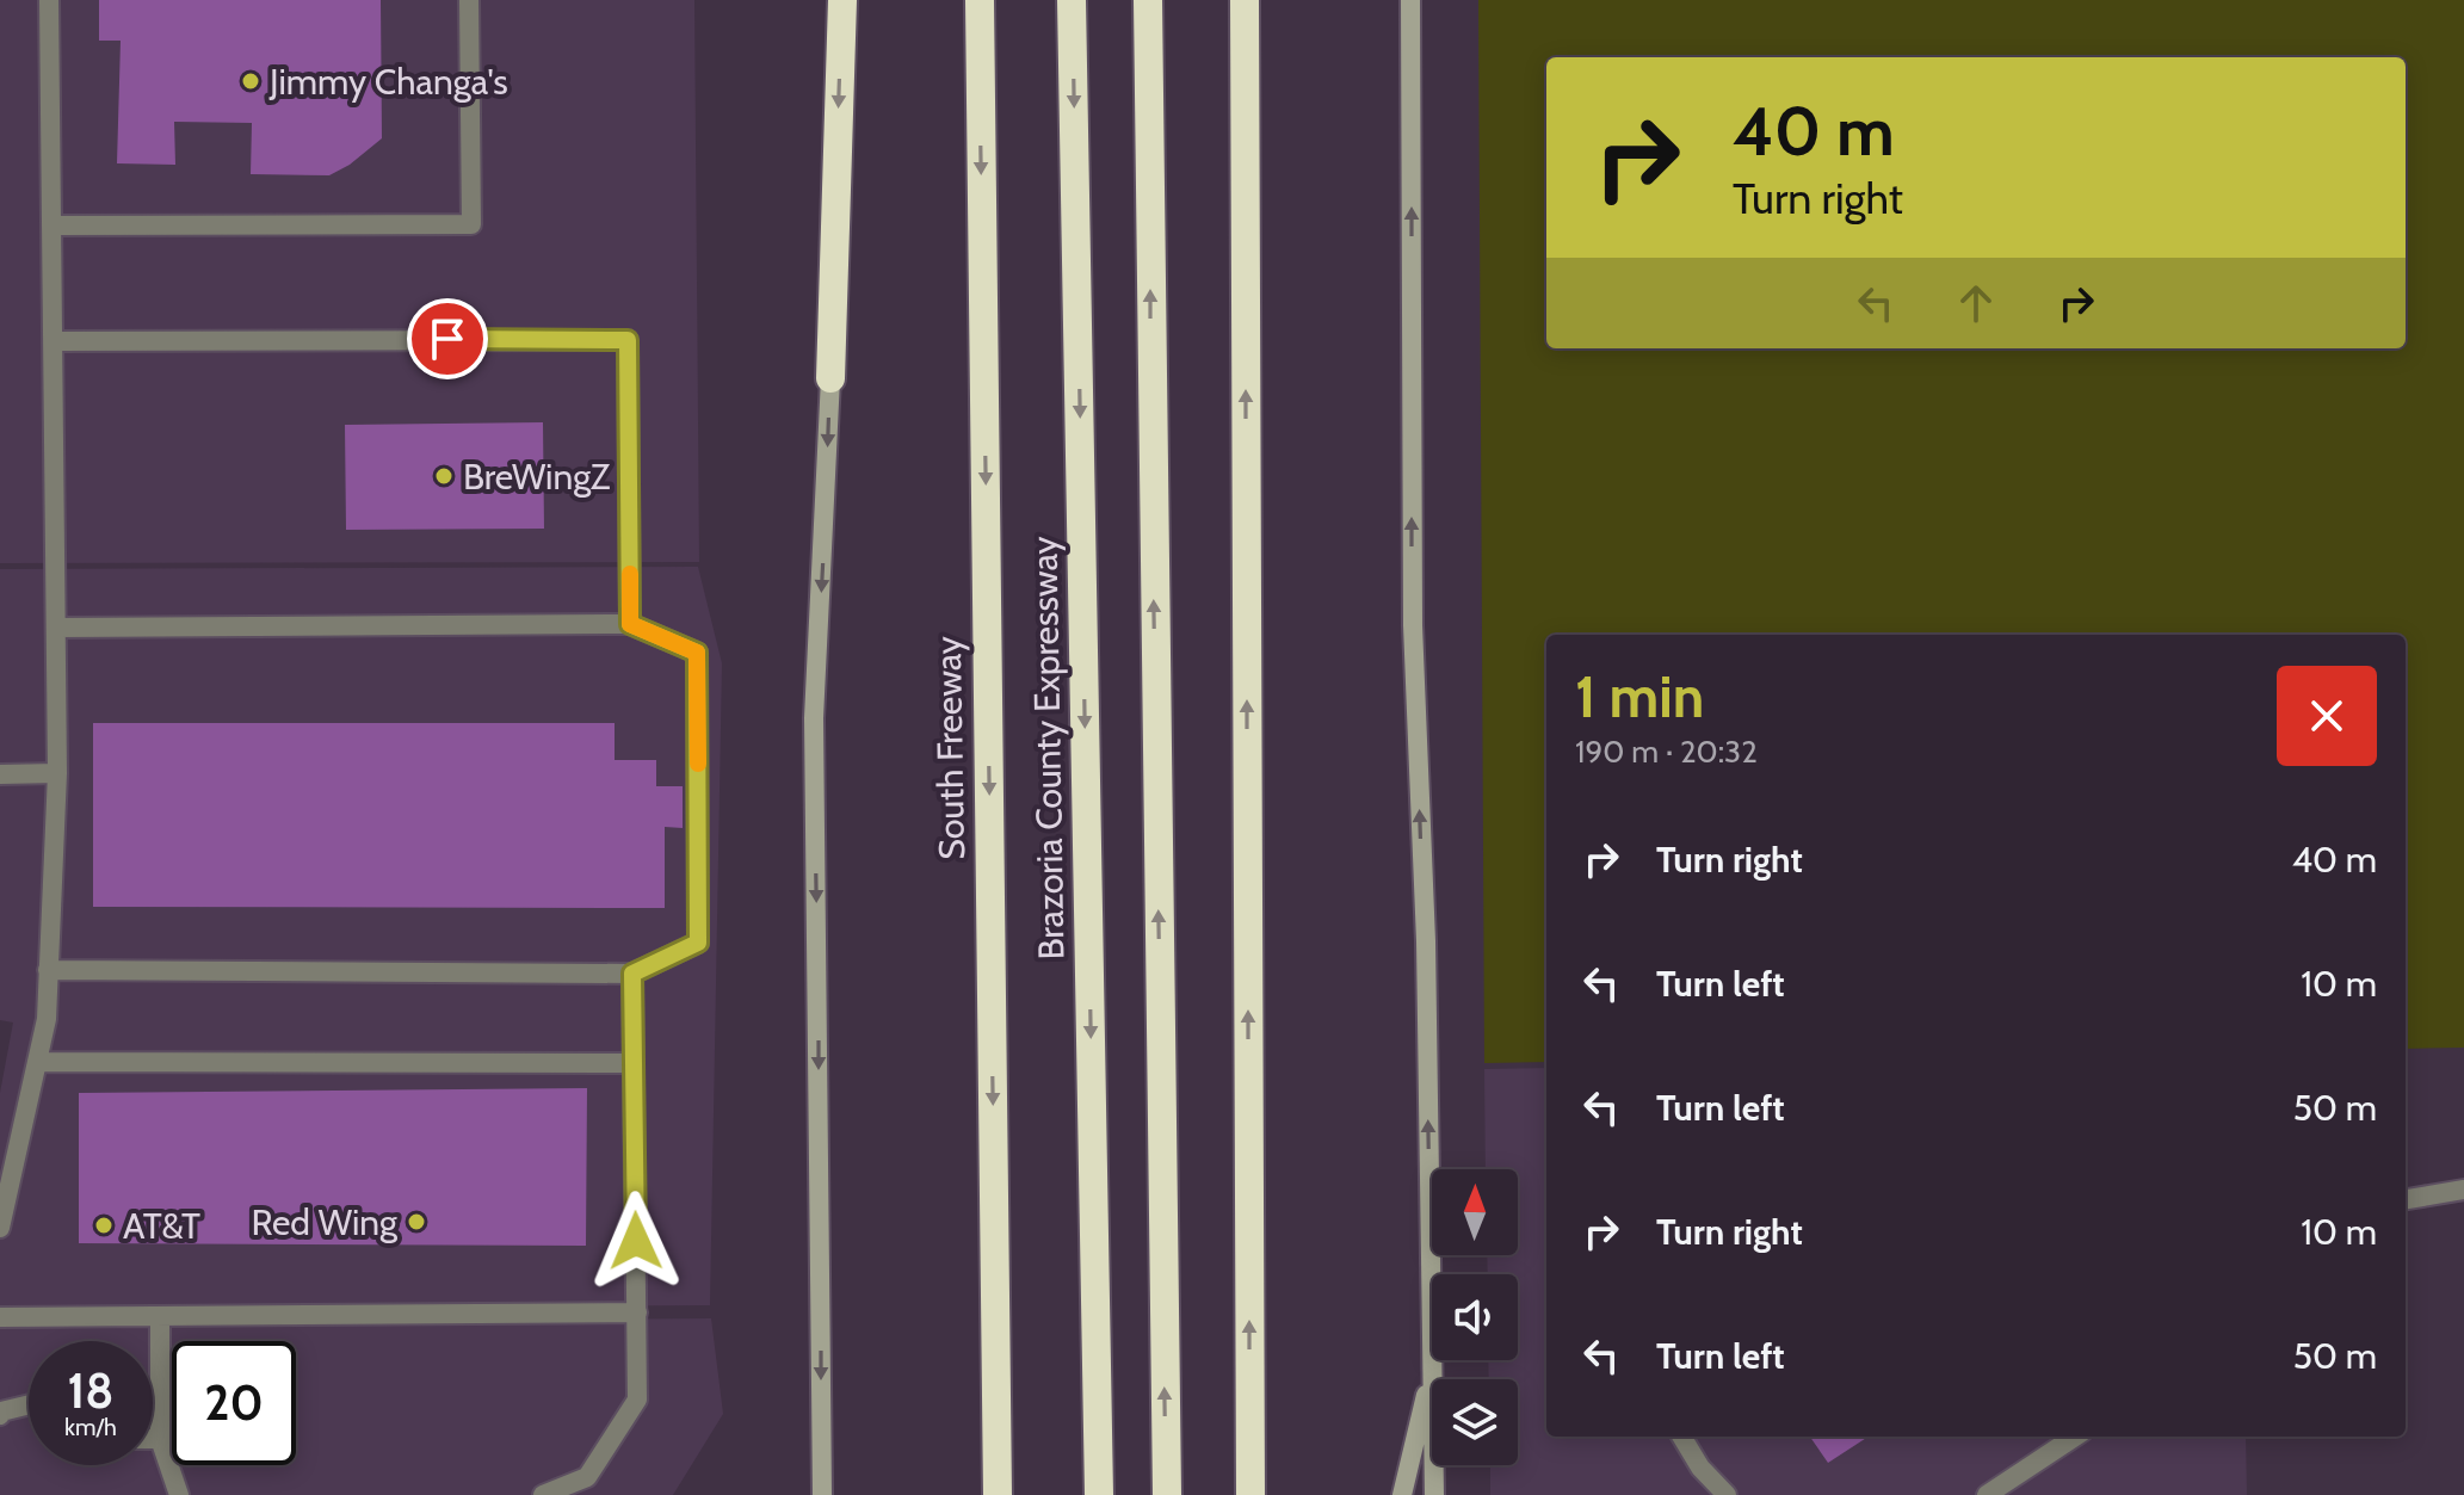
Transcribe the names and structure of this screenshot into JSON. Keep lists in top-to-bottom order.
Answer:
{
  "streets": {
    "highway": ["South Freeway", "Brazoria County Expressway"]
  },
  "places": [
    "Jimmy Changa's",
    "BreWingZ",
    "Red Wing",
    "AT&T"
  ],
  "north": "top",
  "page": {
    "turn": ["40 m", "Turn right"],
    "heading": ["1 min", "190 m · 20:32"],
    "list": [
      {
        "name": "Turn right",
        "value": "40 m"
      },
      {
        "name": "Turn left",
        "value": "10 m"
      },
      {
        "name": "Turn left",
        "value": "50 m"
      },
      {
        "name": "Turn right",
        "value": "10 m"
      },
      {
        "name": "Turn left",
        "value": "50 m"
      }
    ],
    "speed": "18 km/h",
    "limit": "20"
  }
}
